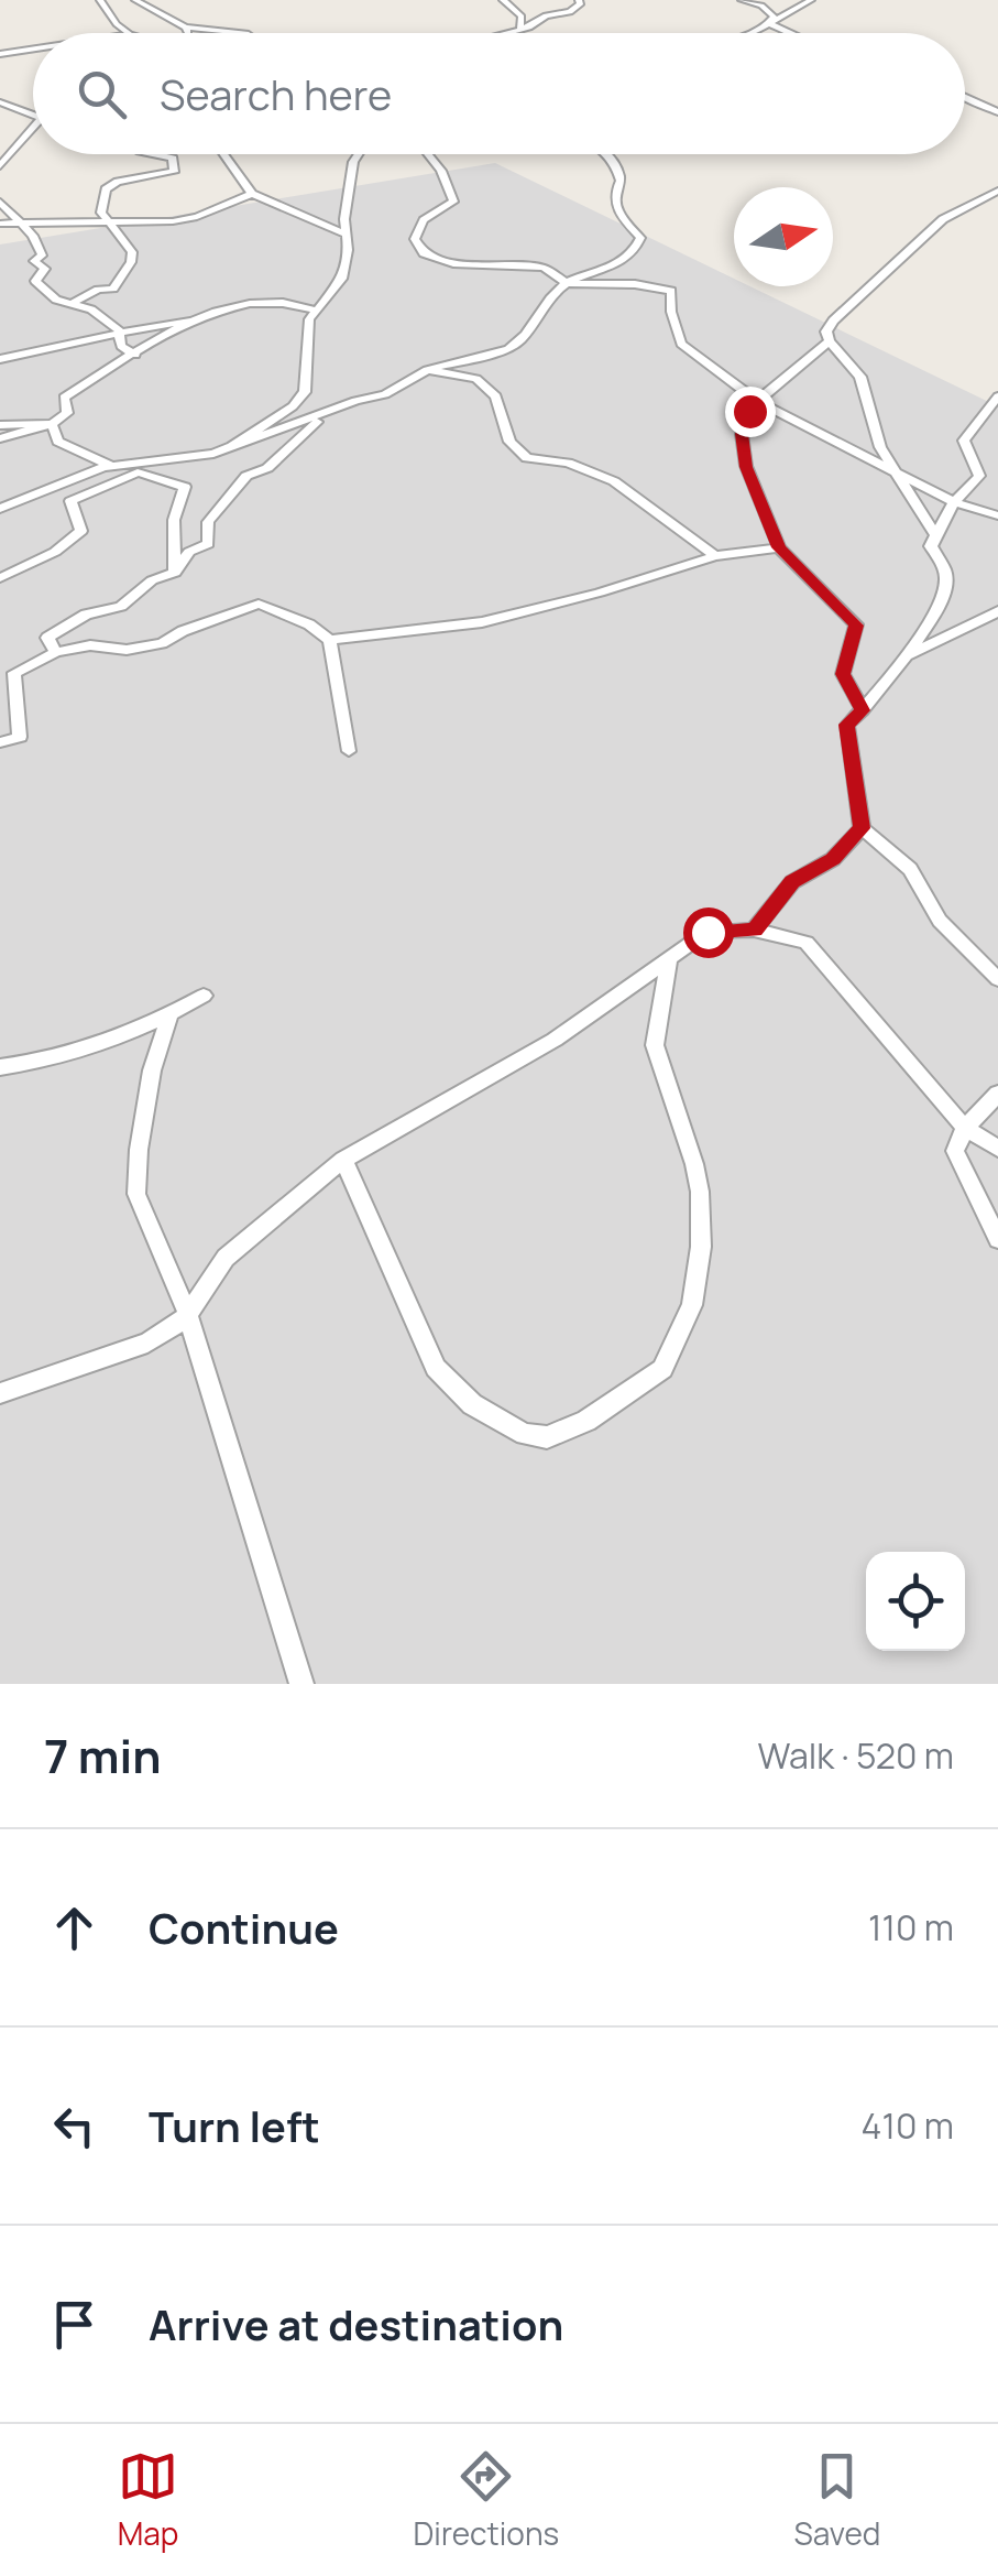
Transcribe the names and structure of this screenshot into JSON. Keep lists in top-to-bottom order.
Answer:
{
  "north": "right",
  "page": {
    "search": "Search here",
    "heading": ["7 min", "Walk · 520 m"],
    "list": [
      ["Continue", "110 m"],
      ["Turn left", "410 m"],
      "Arrive at destination"
    ],
    "nav": ["Map", "Directions", "Saved"]
  }
}
